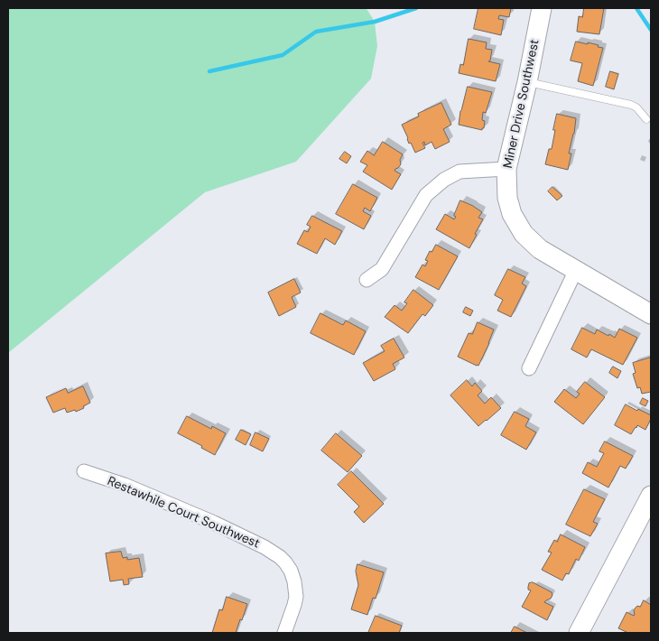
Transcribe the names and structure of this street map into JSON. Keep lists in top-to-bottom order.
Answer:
{
  "streets": {
    "street": ["Miner Drive Southwest", "Restawhile Court Southwest"]
  }
}
